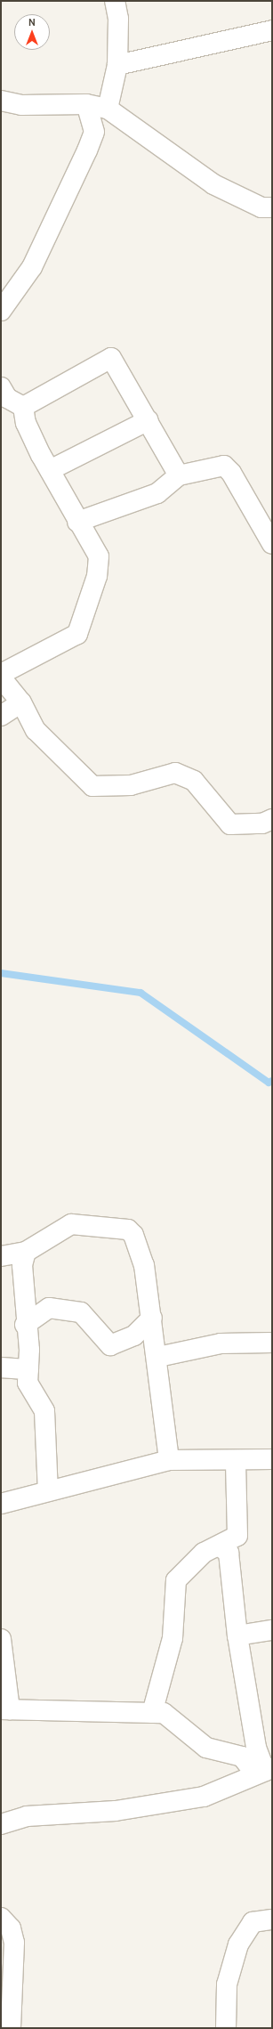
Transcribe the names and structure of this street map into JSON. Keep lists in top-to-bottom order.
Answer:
{
  "north": "top"
}
